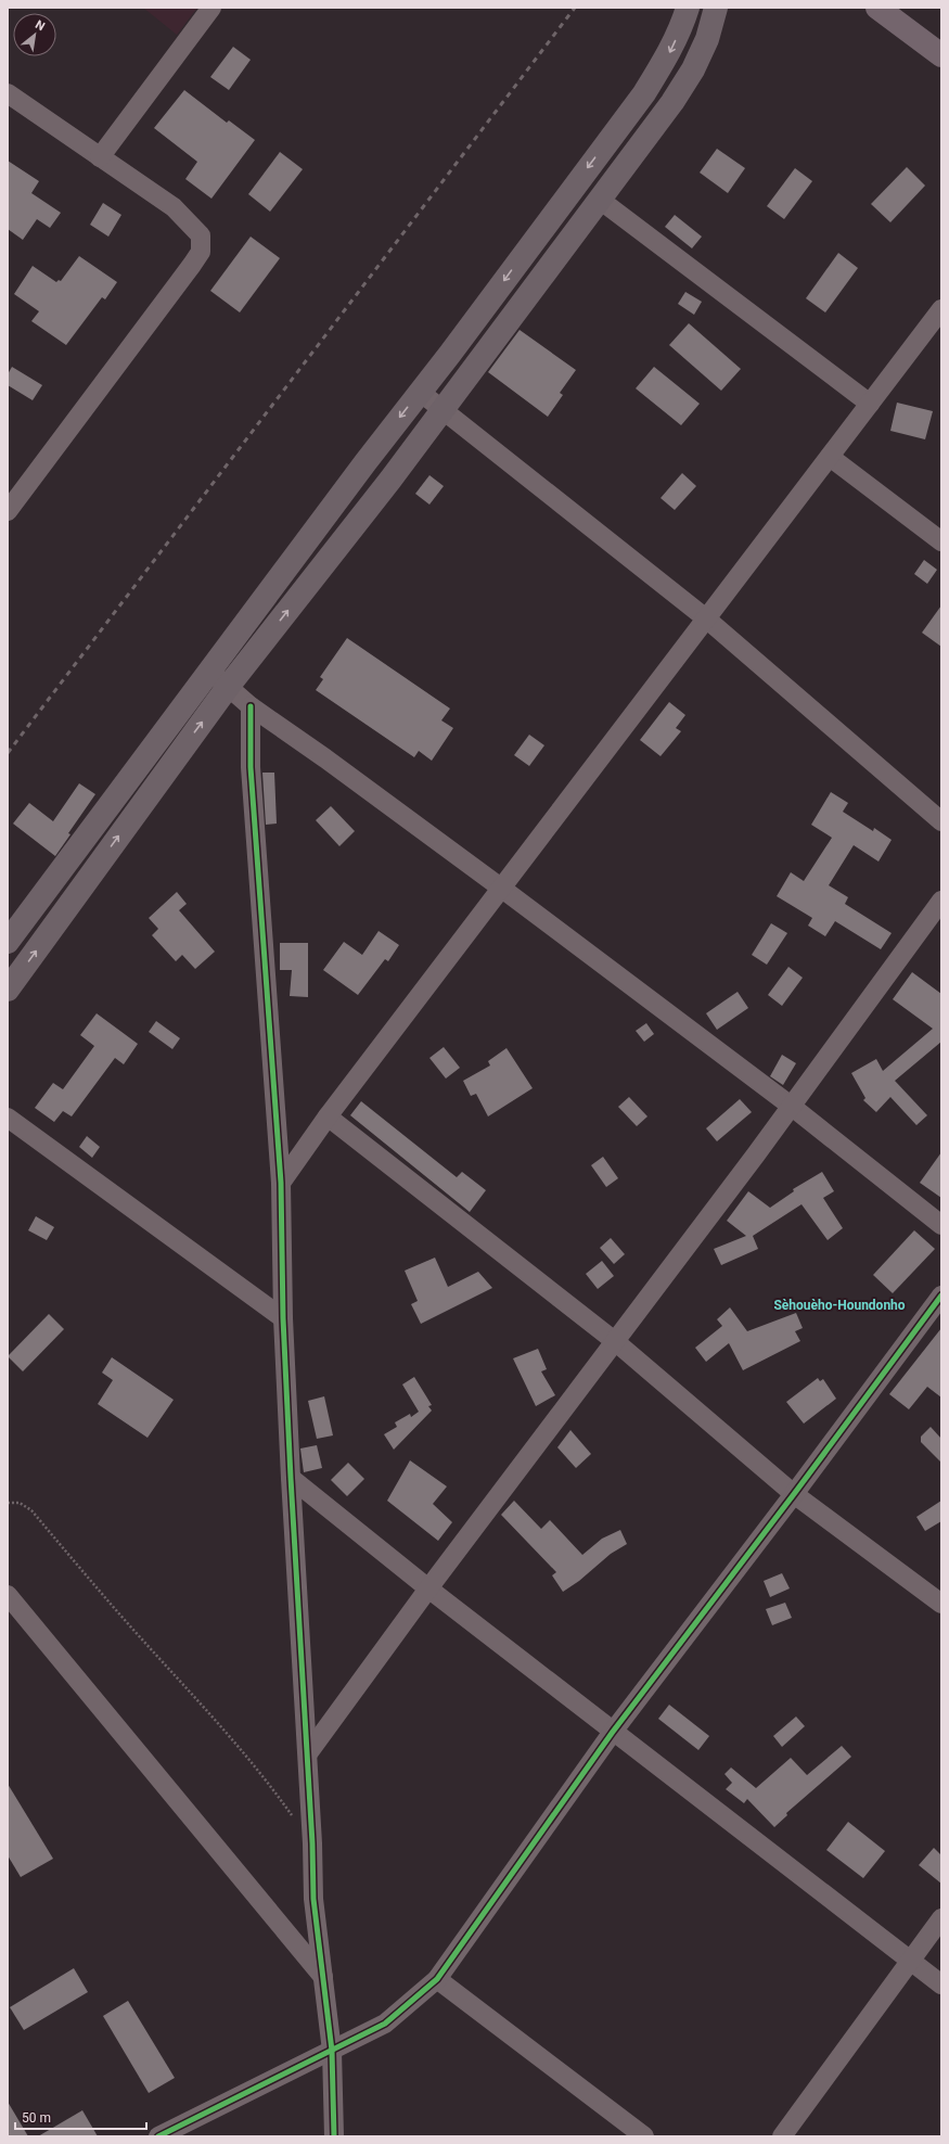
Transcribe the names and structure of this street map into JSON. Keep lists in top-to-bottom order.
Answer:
{
  "districts": ["Sèhouèho-Houndonho"],
  "scale_bar": "50 m",
  "north": "top right"
}
